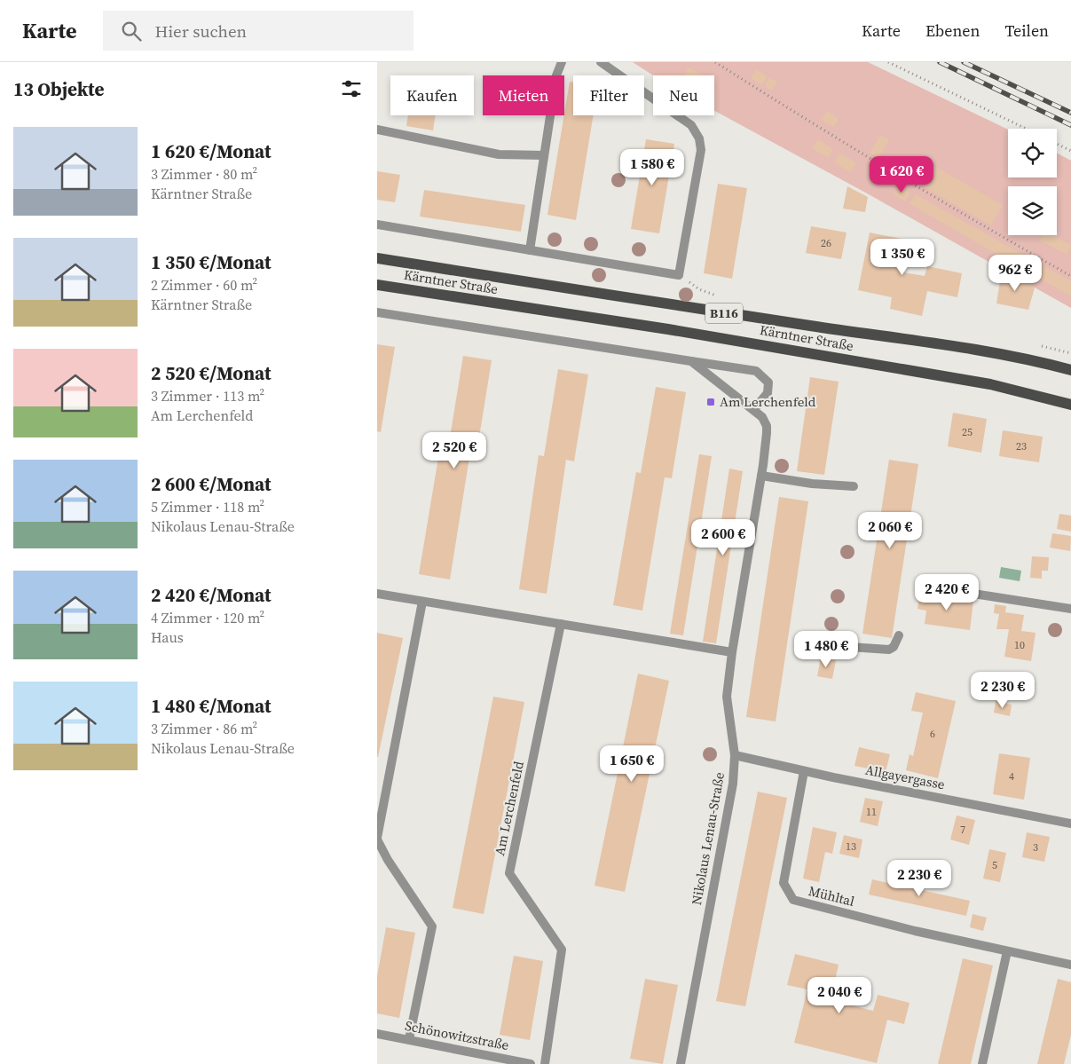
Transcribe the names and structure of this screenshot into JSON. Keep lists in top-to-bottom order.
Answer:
{
  "streets": {
    "main road": ["Kärntner Straße", "B116"],
    "street": [
      "Allgayergasse",
      "Am Lerchenfeld",
      "Nikolaus Lenau-Straße",
      "Mühltal",
      "Schönowitzstraße"
    ]
  },
  "crossings": [
    ["Allgayergasse", "Nikolaus Lenau-Straße"],
    ["Allgayergasse", "Mühltal"]
  ],
  "places": {
    "transit": ["Am Lerchenfeld"]
  },
  "house_numbers": [
    "26",
    "25",
    "23",
    "10",
    "6",
    "4",
    "11",
    "7",
    "13",
    "3",
    "5"
  ],
  "page": {
    "header": "Karte",
    "search": "Hier suchen",
    "nav": ["Karte", "Ebenen", "Teilen"],
    "heading": "13 Objekte",
    "chip": [
      "Kaufen",
      "Mieten",
      "Filter",
      "Neu"
    ],
    "list": [
      {
        "name": "1 620 €/Monat",
        "note": "3 Zimmer · 80 m² · Kärntner Straße"
      },
      {
        "name": "1 350 €/Monat",
        "note": "2 Zimmer · 60 m² · Kärntner Straße"
      },
      {
        "name": "2 520 €/Monat",
        "note": "3 Zimmer · 113 m² · Am Lerchenfeld"
      },
      {
        "name": "2 600 €/Monat",
        "note": "5 Zimmer · 118 m² · Nikolaus Lenau-Straße"
      },
      {
        "name": "2 420 €/Monat",
        "note": "4 Zimmer · 120 m² · Haus"
      },
      {
        "name": "1 480 €/Monat",
        "note": "3 Zimmer · 86 m² · Nikolaus Lenau-Straße"
      }
    ],
    "price": [
      "1 580 €",
      "1 620 €",
      "1 350 €",
      "962 €",
      "2 520 €",
      "2 060 €",
      "2 600 €",
      "2 420 €",
      "1 480 €",
      "2 230 €",
      "1 650 €",
      "2 230 €",
      "2 040 €"
    ]
  }
}
